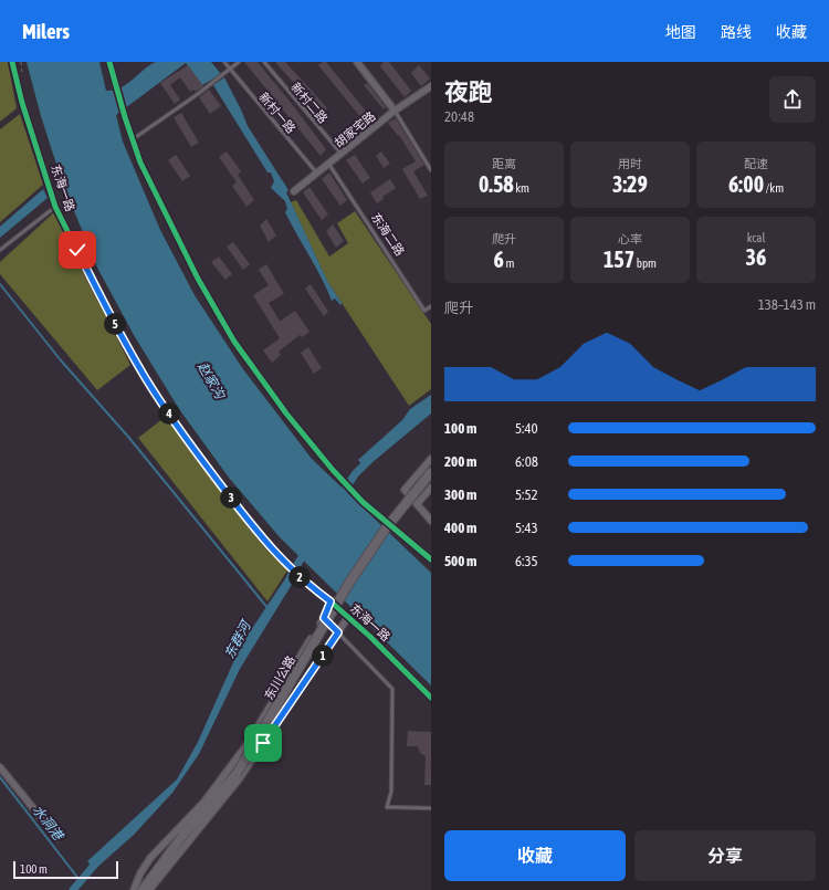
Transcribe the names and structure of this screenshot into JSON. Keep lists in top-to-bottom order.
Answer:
{
  "streets": {
    "street": ["胡家宅路", "东海一路", "东川公路"],
    "lane": ["新村二路", "新村一路", "东海二路"]
  },
  "crossings": [
    ["新村二路", "胡家宅路"],
    ["新村一路", "胡家宅路"],
    ["胡家宅路", "东海二路"]
  ],
  "water": ["赵家沟", "东群河", "水洞港"],
  "scale_bar": "100 m",
  "page": {
    "header": "Milers",
    "nav": ["地图", "路线", "收藏"],
    "heading": ["夜跑", "20:48"],
    "stats": [
      ["距离", "0.58 km"],
      ["用时", "3:29"],
      ["配速", "6:00 /km"],
      ["爬升", "6 m"],
      ["心率", "157 bpm"],
      ["kcal", "36"]
    ],
    "chart": ["爬升", "138–143 m"],
    "pins": [
      "5",
      "4",
      "3",
      "2",
      "1"
    ],
    "list": [
      {
        "name": "100 m",
        "note": "5:40"
      },
      {
        "name": "200 m",
        "note": "6:08"
      },
      {
        "name": "300 m",
        "note": "5:52"
      },
      {
        "name": "400 m",
        "note": "5:43"
      },
      {
        "name": "500 m",
        "note": "6:35"
      }
    ],
    "buttons": ["收藏", "分享"],
    "scale": "100 m"
  }
}
